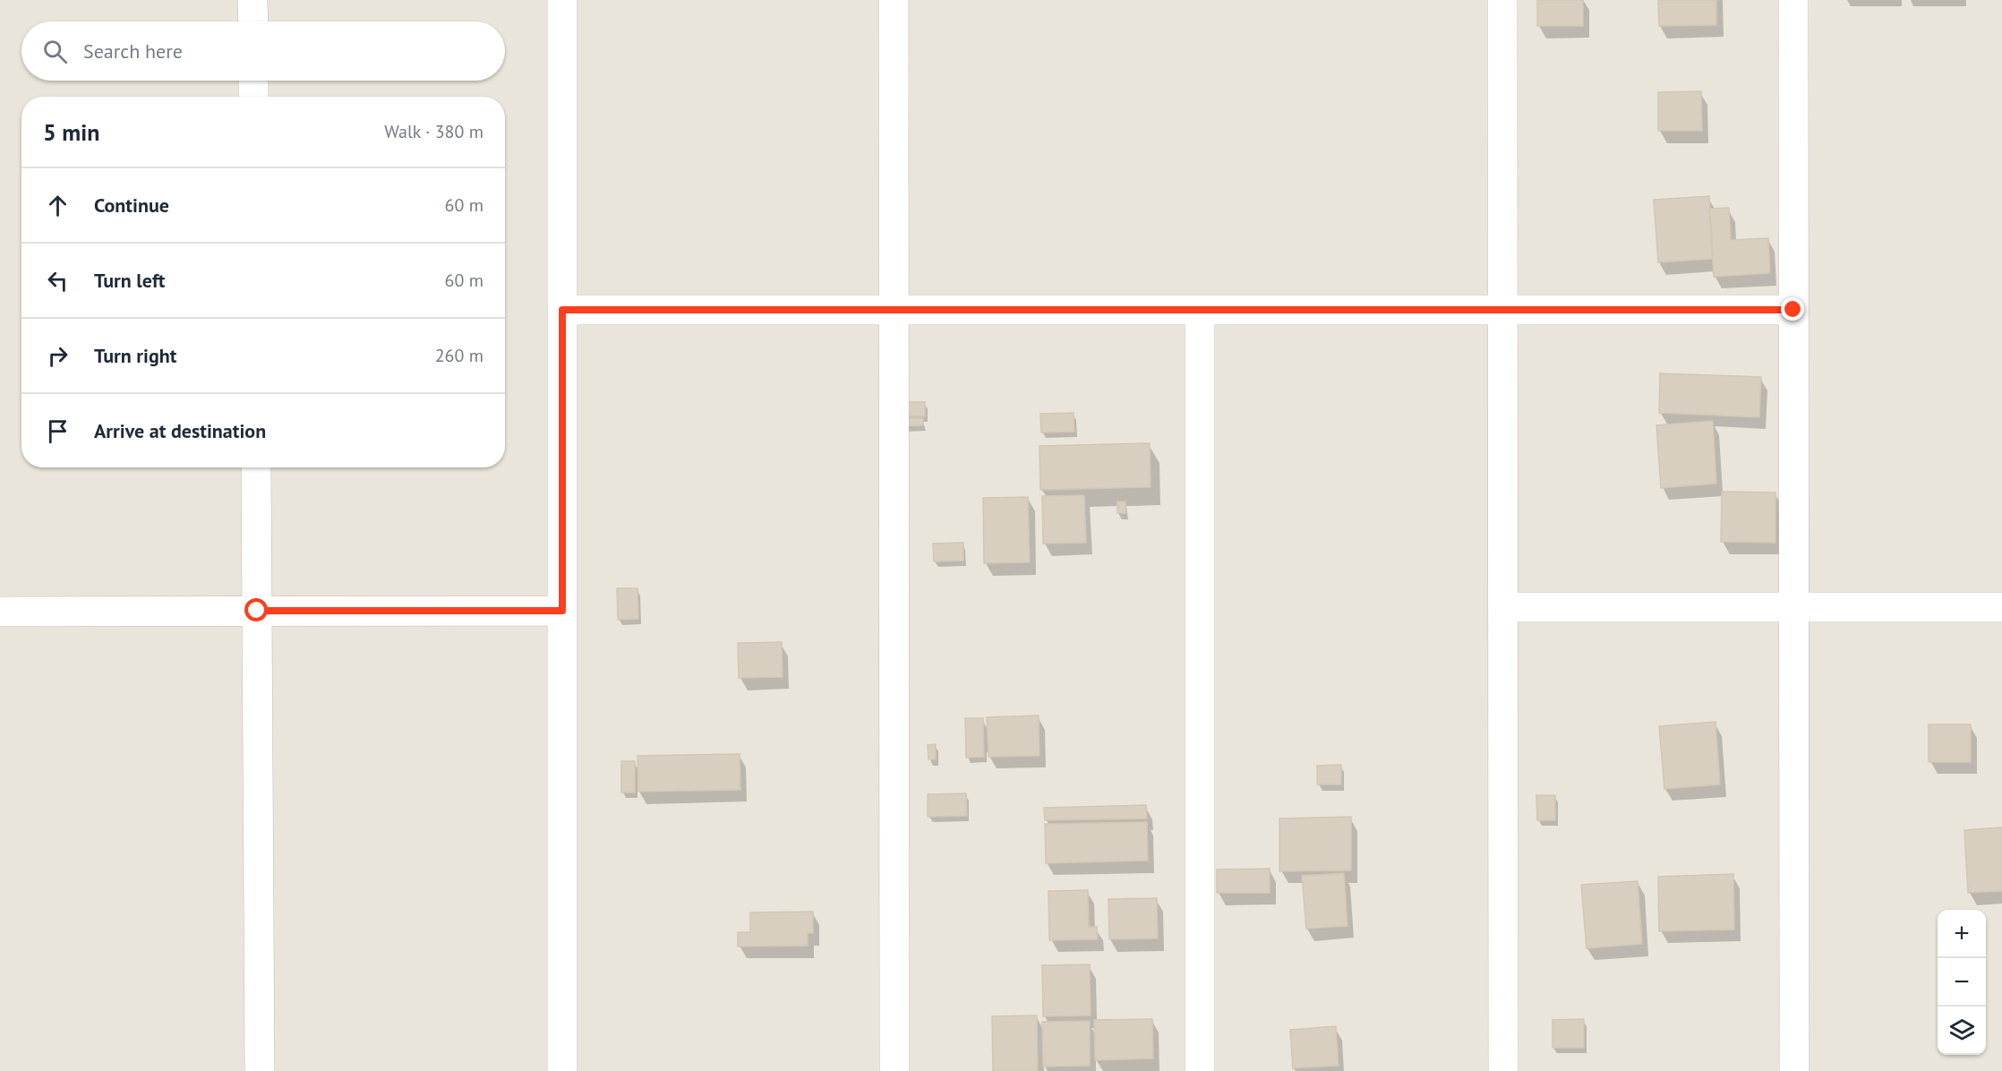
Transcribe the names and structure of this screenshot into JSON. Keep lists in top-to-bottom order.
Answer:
{
  "page": {
    "search": "Search here",
    "heading": ["5 min", "Walk · 380 m"],
    "list": [
      ["Continue", "60 m"],
      ["Turn left", "60 m"],
      ["Turn right", "260 m"],
      "Arrive at destination"
    ],
    "map_buttons": ["+", "−"]
  }
}
